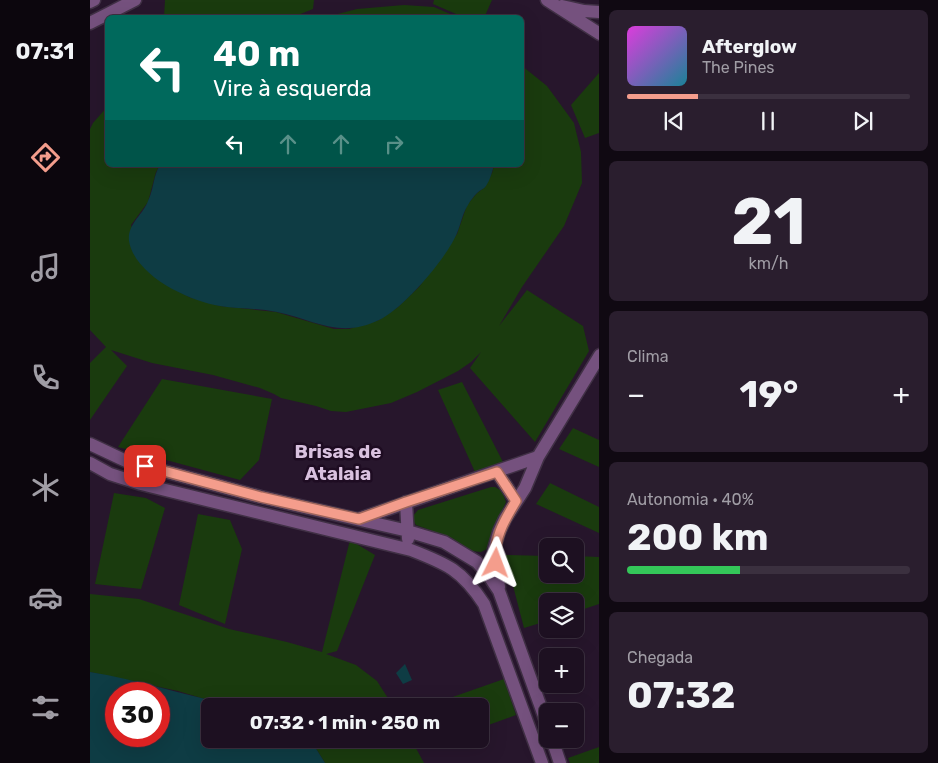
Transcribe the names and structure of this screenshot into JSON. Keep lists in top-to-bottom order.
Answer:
{
  "districts": ["Brisas de Atalaia"],
  "page": {
    "tabs": "07:31",
    "turn": ["40 m", "Vire à esquerda"],
    "song": ["Afterglow", "The Pines"],
    "tile": [
      ["21", "km/h"],
      "Clima",
      ["Autonomia · 40%", "200 km"],
      ["Chegada", "07:32"]
    ],
    "heat": ["−", "19°", "+"],
    "map_buttons": ["+", "−"],
    "limit": "30",
    "trip": "07:32 · 1 min · 250 m"
  }
}
